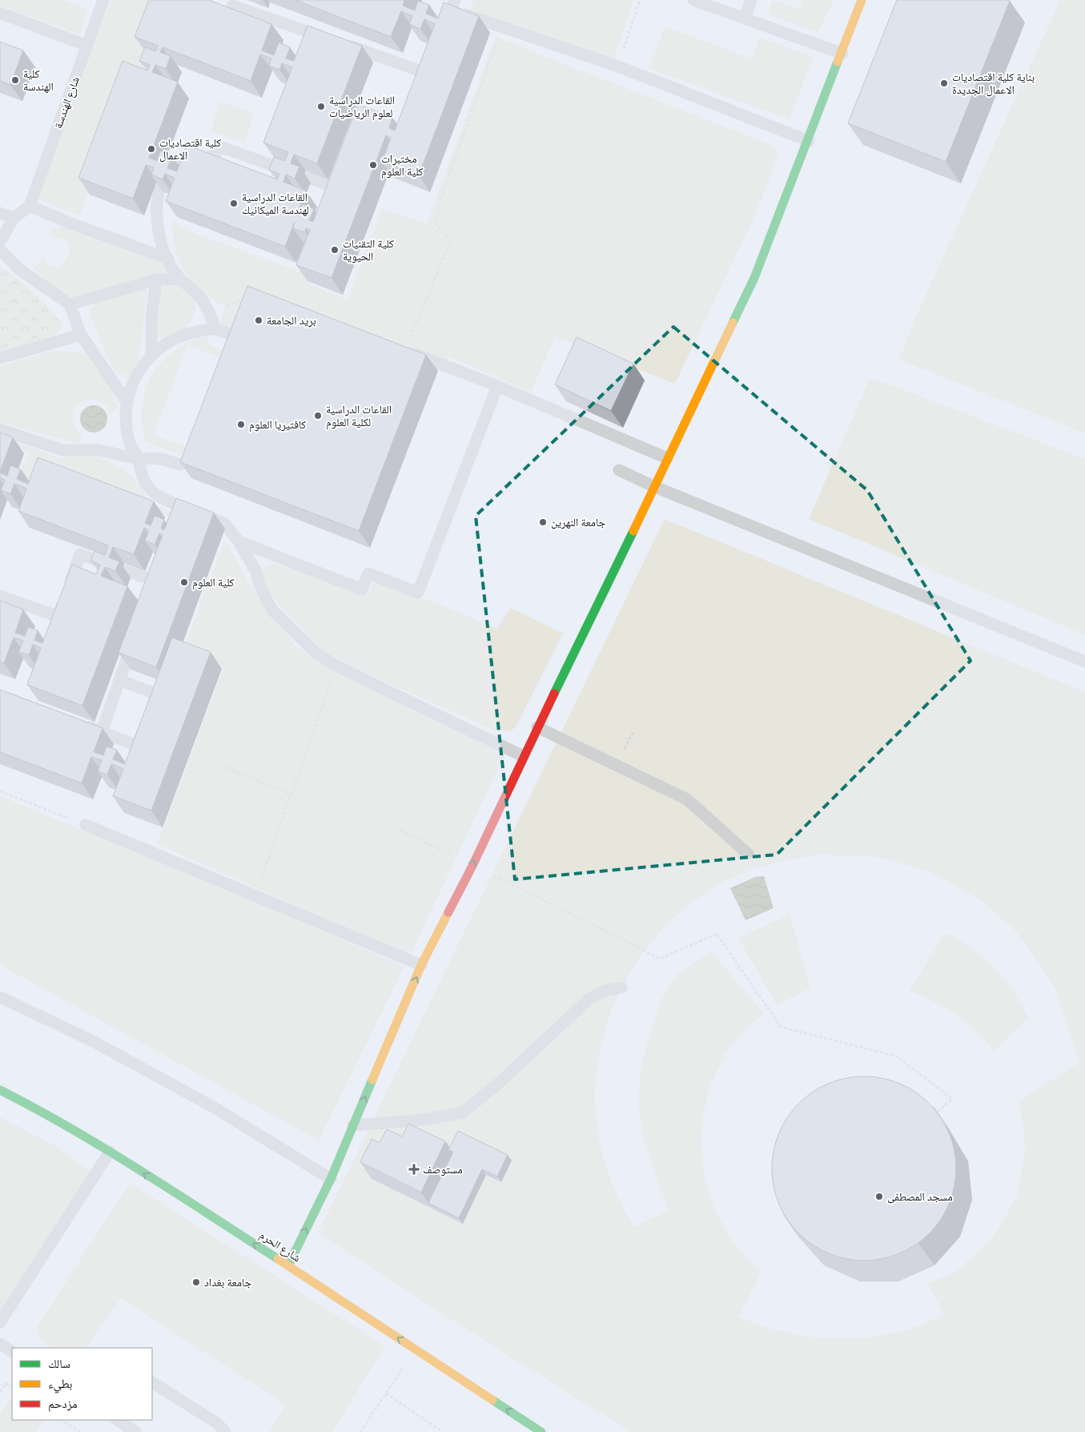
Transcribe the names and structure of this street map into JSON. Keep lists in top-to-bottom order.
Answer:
{
  "streets": {
    "street": ["شارع الحرم"],
    "lane": ["شارع الهندسة"]
  },
  "one_way": ["شارع الحرم"],
  "places": {
    "other": [
      "كلية الهندسة",
      "بناية كلية اقتصاديات الاعمال الجديدة",
      "القاعات الدراسية لعلوم الرياضيات",
      "كلية اقتصاديات الاعمال",
      "مختبرات كلية العلوم",
      "القاعات الدراسية لهندسة الميكانيك",
      "كلية التقنيات الحيوية",
      "بريد الجامعة",
      "القاعات الدراسية لكلية العلوم",
      "كافتيريا العلوم",
      "جامعة النهرين",
      "كلية العلوم",
      "مسجد المصطفى",
      "جامعة بغداد"
    ],
    "health": ["مستوصف"]
  },
  "legend": ["سالك", "بطيء", "مزدحم"]
}
